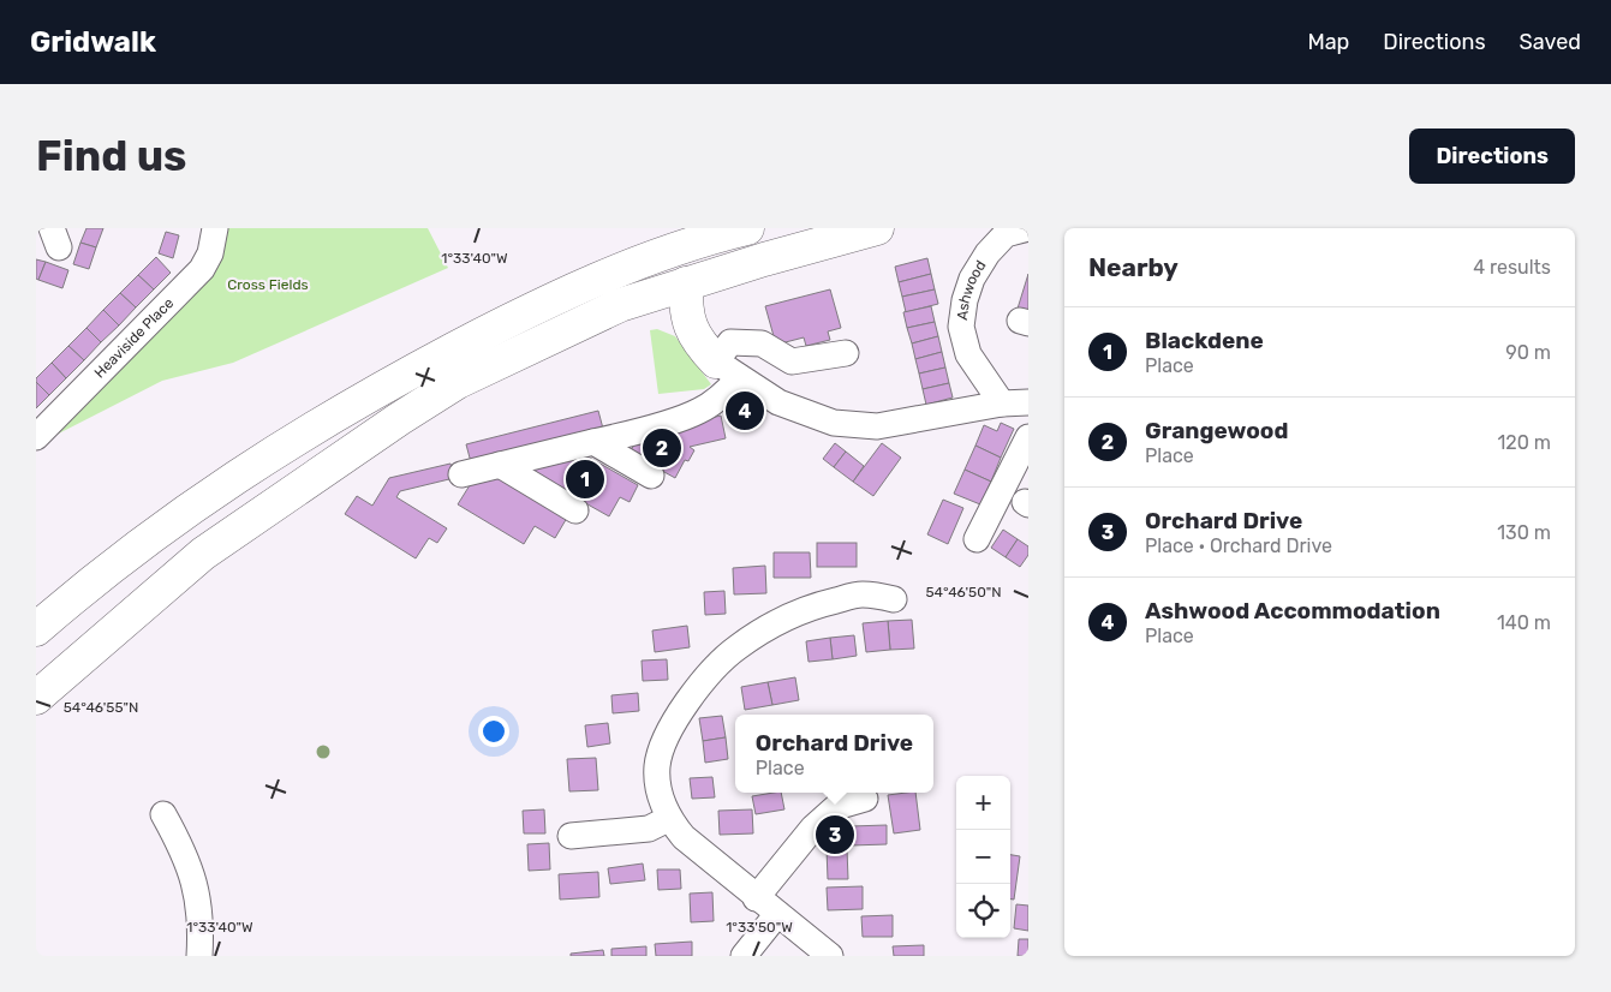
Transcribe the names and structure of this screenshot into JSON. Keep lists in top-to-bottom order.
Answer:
{
  "streets": {
    "street": ["Ashwood", "Heaviside Place"]
  },
  "parks": ["Cross Fields"],
  "page": {
    "header": "Gridwalk",
    "nav": ["Map", "Directions", "Saved"],
    "buttons": "Directions",
    "title": "Find us",
    "heading": ["Nearby", "4 results"],
    "list": [
      {
        "mark": "1",
        "name": "Blackdene",
        "note": "Place",
        "value": "90 m"
      },
      {
        "mark": "2",
        "name": "Grangewood",
        "note": "Place",
        "value": "120 m"
      },
      {
        "mark": "3",
        "name": "Orchard Drive",
        "note": "Place · Orchard Drive",
        "value": "130 m"
      },
      {
        "mark": "4",
        "name": "Ashwood Accommodation",
        "note": "Place",
        "value": "140 m"
      }
    ],
    "pins": [
      "4",
      "2",
      "1",
      "3"
    ],
    "popup": ["Orchard Drive", "Place"],
    "map_buttons": ["+", "−"]
  },
  "coordinates": [
    "1°33'40\"W",
    "54°46'50\"N",
    "54°46'55\"N",
    "1°33'50\"W"
  ]
}
